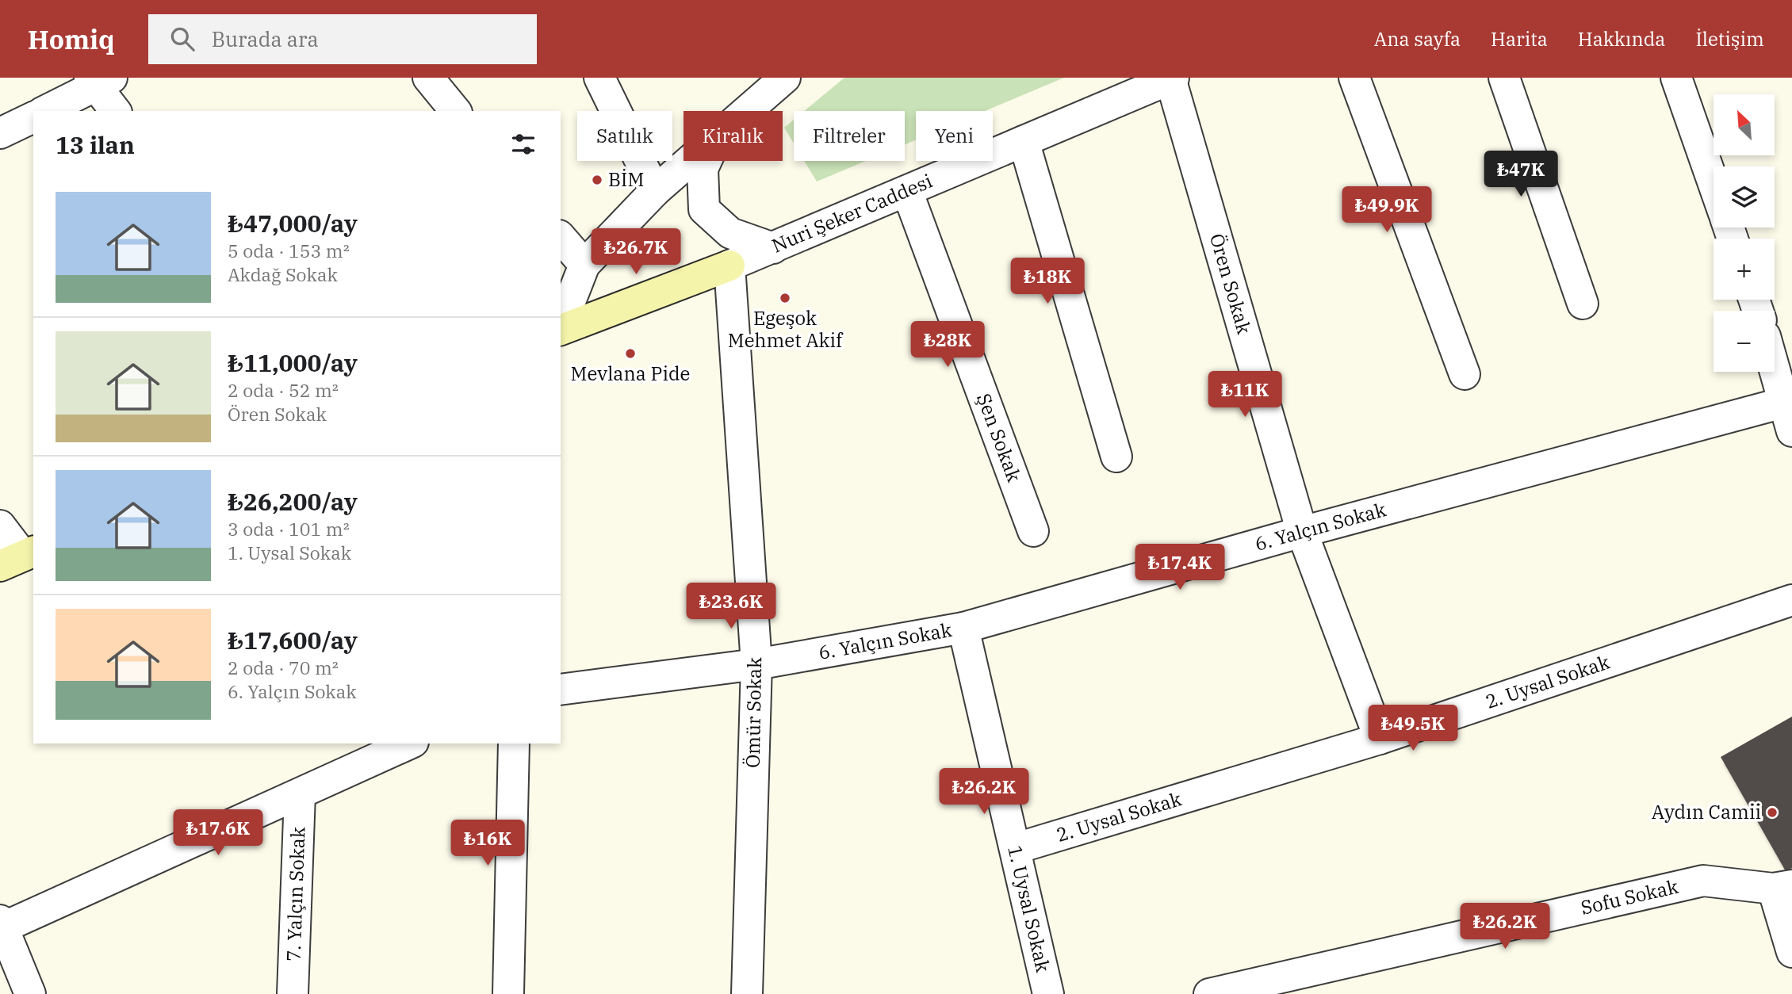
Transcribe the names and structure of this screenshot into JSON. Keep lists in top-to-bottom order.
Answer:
{
  "streets": {
    "main road": ["Nuri Şeker Caddesi"],
    "street": [
      "Ören Sokak",
      "Şen Sokak",
      "6. Yalçın Sokak",
      "2. Uysal Sokak",
      "Ömür Sokak",
      "7. Yalçın Sokak",
      "Sofu Sokak",
      "1. Uysal Sokak"
    ]
  },
  "crossings": [
    ["Nuri Şeker Caddesi", "Ören Sokak"],
    ["Nuri Şeker Caddesi", "Şen Sokak"],
    ["Nuri Şeker Caddesi", "Ömür Sokak"],
    ["Ören Sokak", "6. Yalçın Sokak"],
    ["Ören Sokak", "2. Uysal Sokak"],
    ["6. Yalçın Sokak", "Ömür Sokak"],
    ["6. Yalçın Sokak", "1. Uysal Sokak"],
    ["2. Uysal Sokak", "1. Uysal Sokak"]
  ],
  "places": [
    "BİM",
    "Egeşok Mehmet Akif",
    "Mevlana Pide",
    "Aydın Camii"
  ],
  "north": "top left",
  "page": {
    "header": "Homiq",
    "search": "Burada ara",
    "nav": [
      "Ana sayfa",
      "Harita",
      "Hakkında",
      "İletişim"
    ],
    "map_buttons": ["+", "−"],
    "chip": [
      "Satılık",
      "Kiralık",
      "Filtreler",
      "Yeni"
    ],
    "heading": "13 ilan",
    "price": [
      "₺47K",
      "₺49.9K",
      "₺26.7K",
      "₺18K",
      "₺28K",
      "₺11K",
      "₺17.4K",
      "₺23.6K",
      "₺49.5K",
      "₺26.2K",
      "₺17.6K",
      "₺16K",
      "₺26.2K"
    ],
    "list": [
      {
        "name": "₺47,000/ay",
        "note": "5 oda · 153 m² · Akdağ Sokak"
      },
      {
        "name": "₺11,000/ay",
        "note": "2 oda · 52 m² · Ören Sokak"
      },
      {
        "name": "₺26,200/ay",
        "note": "3 oda · 101 m² · 1. Uysal Sokak"
      },
      {
        "name": "₺17,600/ay",
        "note": "2 oda · 70 m² · 6. Yalçın Sokak"
      }
    ]
  }
}
